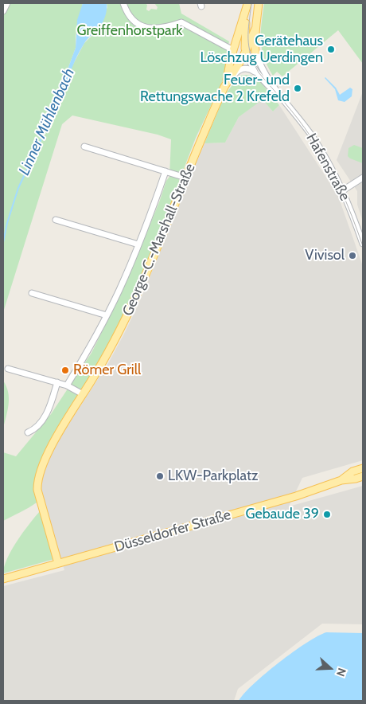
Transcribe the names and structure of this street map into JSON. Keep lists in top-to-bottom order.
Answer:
{
  "streets": {
    "main road": ["Hafenstraße", "George-C.-Marshall-Straße", "Düsseldorfer Straße"]
  },
  "crossings": [
    ["Hafenstraße", "George-C.-Marshall-Straße"],
    ["George-C.-Marshall-Straße", "Düsseldorfer Straße"]
  ],
  "water": ["Linner Mühlenbach"],
  "parks": ["Greiffenhorstpark"],
  "places": [
    "Gerätehaus Löschzug Uerdingen",
    "Feuer- und Rettungswache 2 Krefeld",
    "Vivisol",
    "Römer Grill",
    "LKW-Parkplatz",
    "Gebaude 39"
  ],
  "north": "right"
}
